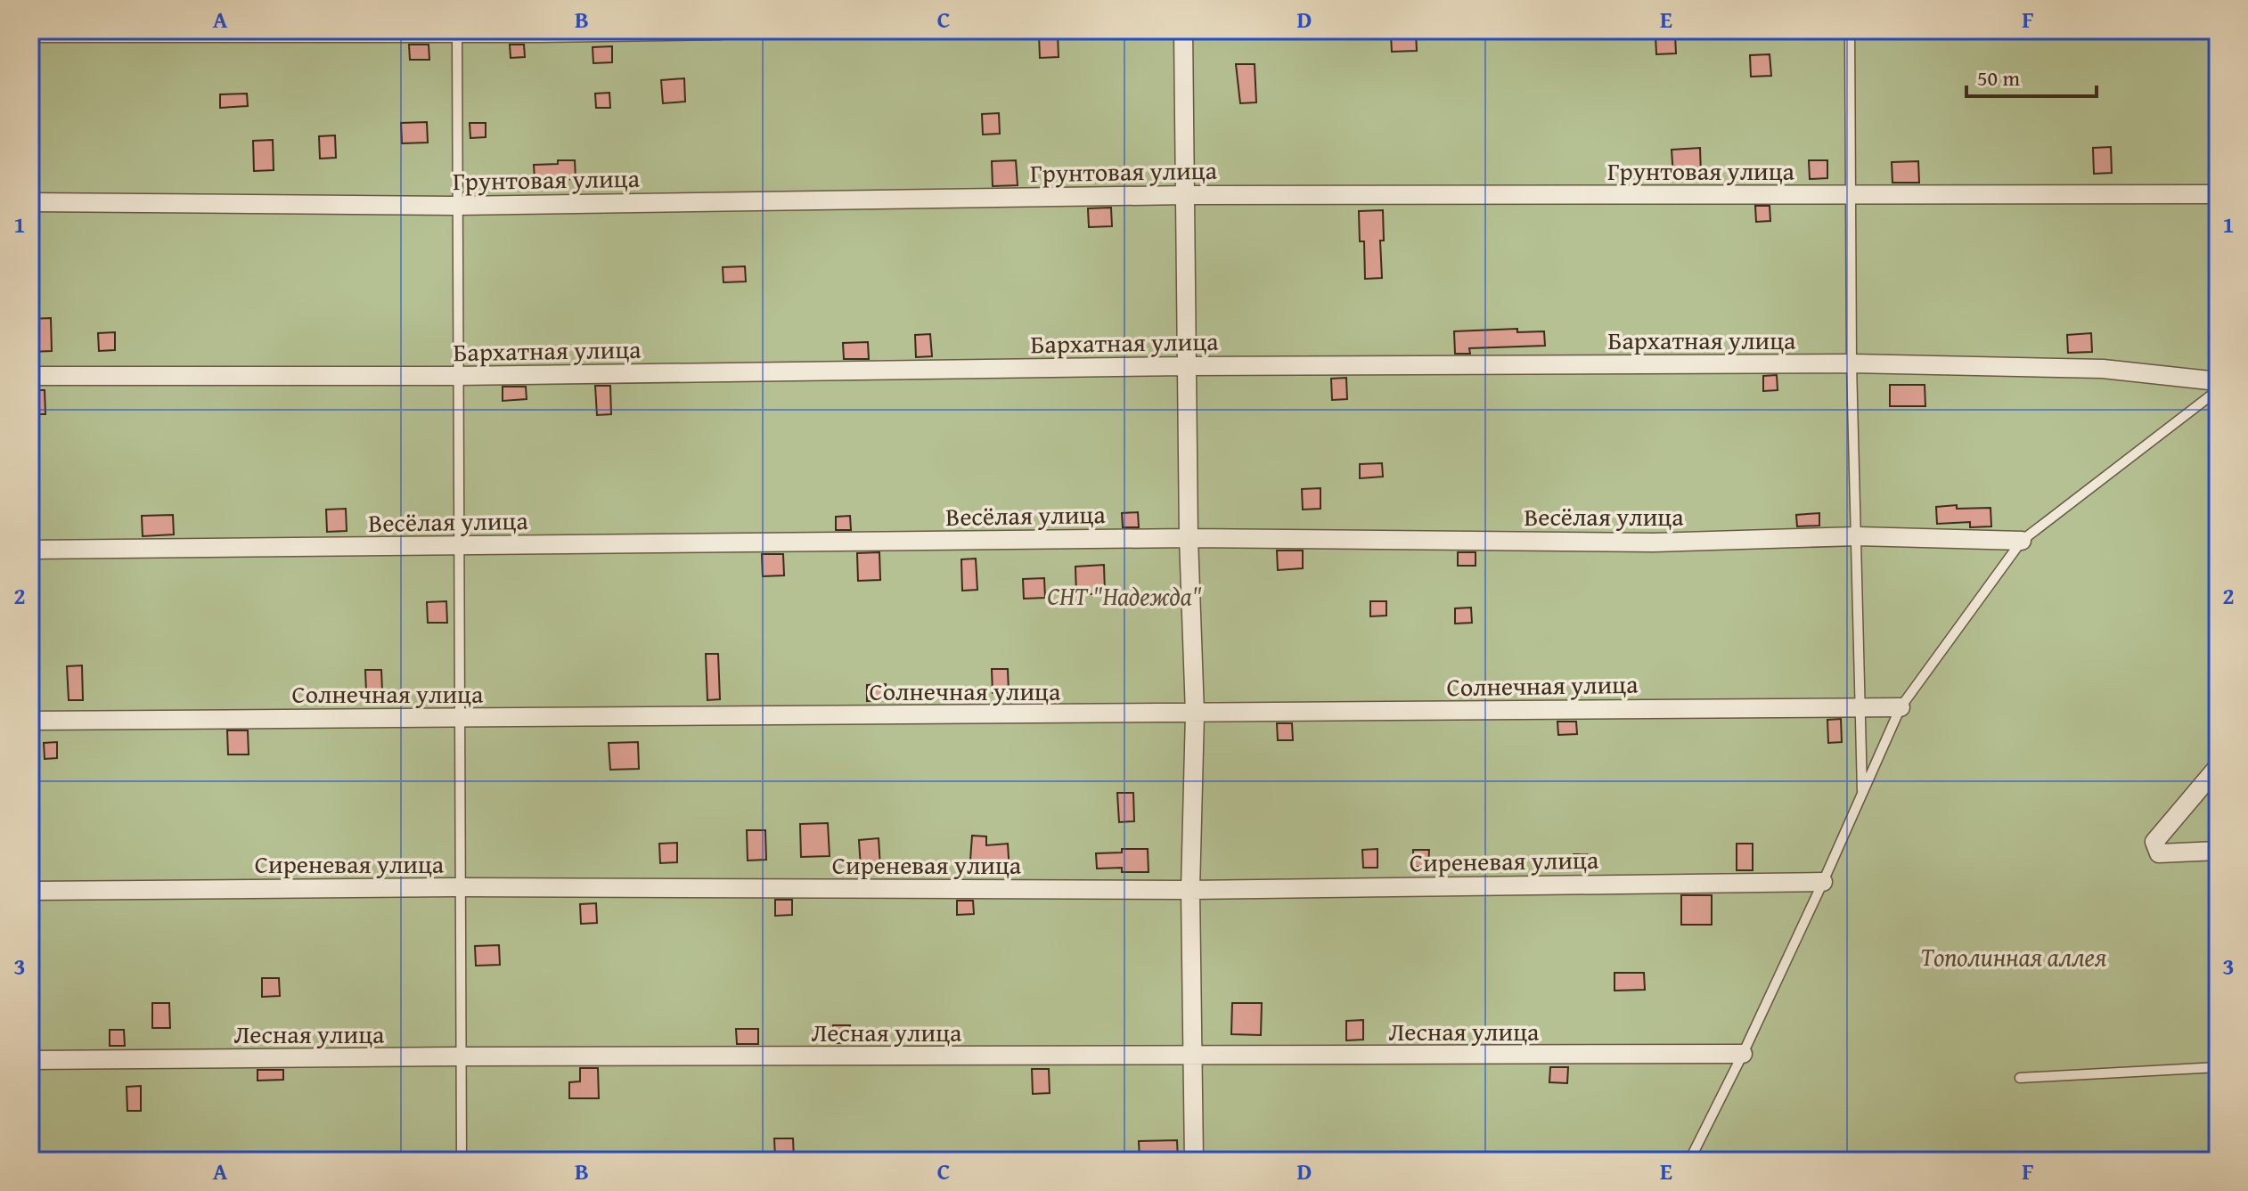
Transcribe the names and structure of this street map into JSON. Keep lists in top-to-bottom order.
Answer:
{
  "streets": {
    "street": [
      "Грунтовая улица",
      "Бархатная улица",
      "Весёлая улица",
      "Солнечная улица",
      "Сиреневая улица",
      "Лесная улица"
    ]
  },
  "parks": ["СНТ \"Надежда\"", "Тополинная аллея"],
  "scale_bar": "50 m",
  "grid": {
    "columns": [
      "A",
      "B",
      "C",
      "D",
      "E",
      "F"
    ],
    "rows": ["1", "2", "3"]
  }
}
